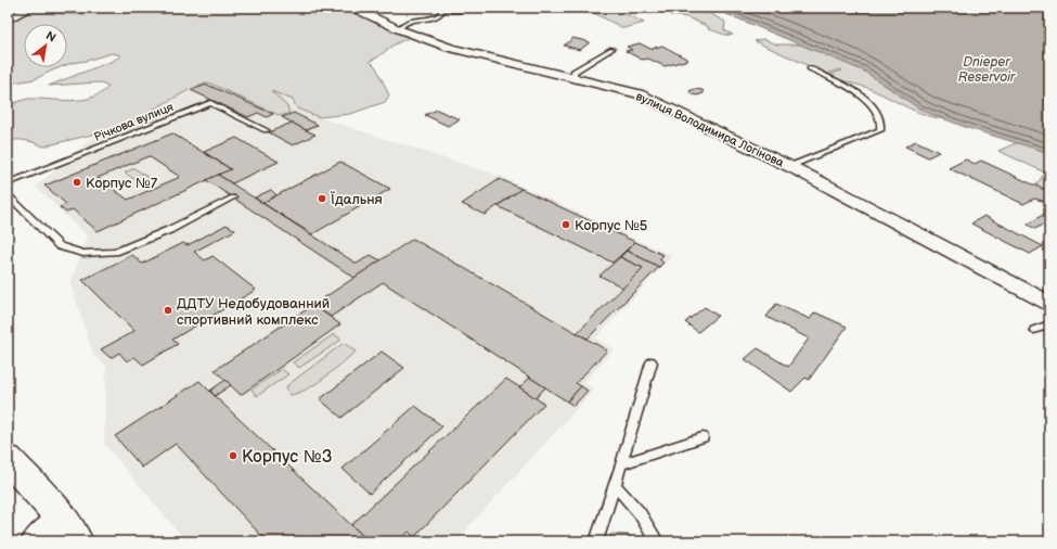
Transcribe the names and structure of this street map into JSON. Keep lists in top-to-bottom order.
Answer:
{
  "streets": {
    "street": ["вулиця Володимира Логінова"],
    "lane": ["Річкова вулиця"]
  },
  "water": ["Dnieper Reservoir"],
  "places": [
    "Корпус №7",
    "Їдальня",
    "Корпус №5",
    "ДДТУ Недобудованний спортивний комплекс",
    "Корпус №3"
  ],
  "north": "top right"
}
